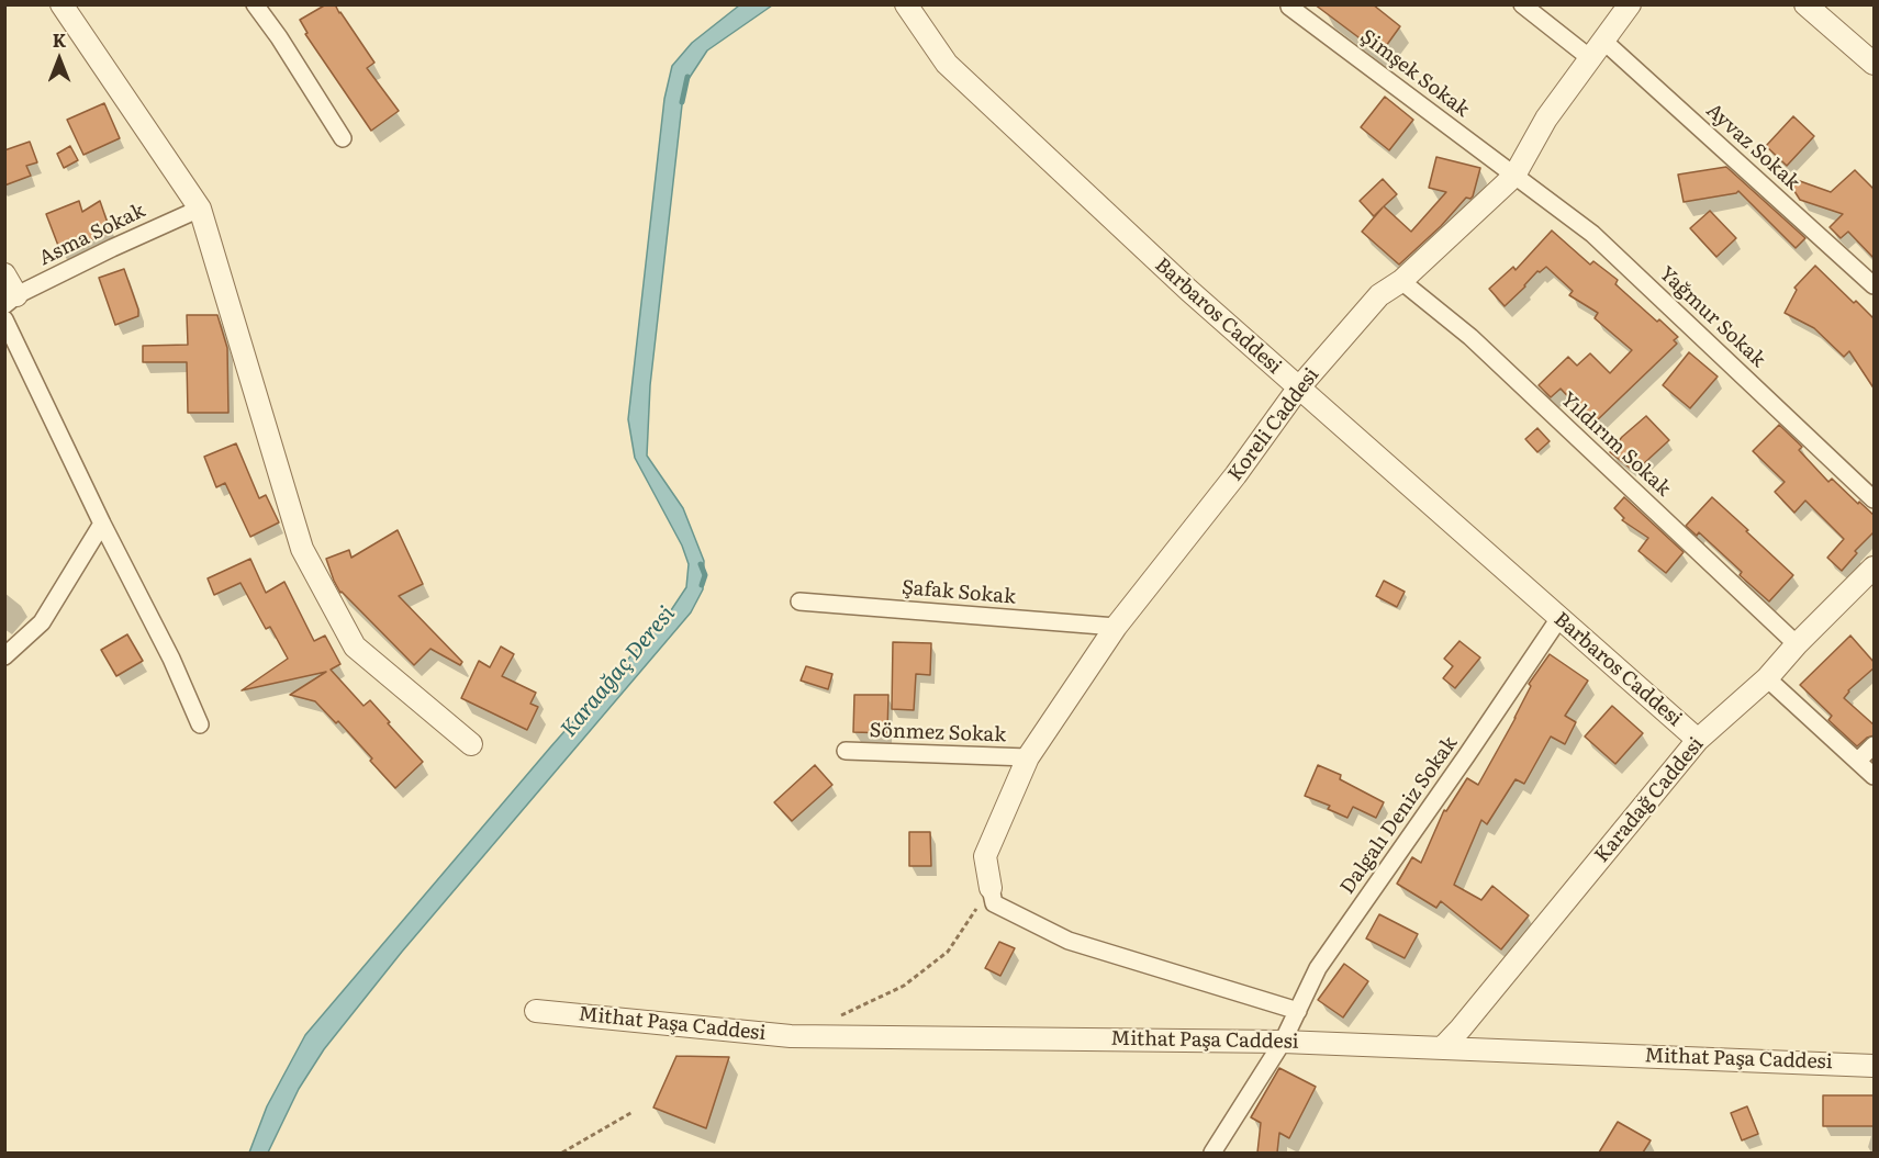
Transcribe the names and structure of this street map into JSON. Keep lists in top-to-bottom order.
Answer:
{
  "streets": {
    "street": [
      "Şimşek Sokak",
      "Ayvaz Sokak",
      "Asma Sokak",
      "Barbaros Caddesi",
      "Yağmur Sokak",
      "Koreli Caddesi",
      "Yıldırım Sokak",
      "Şafak Sokak",
      "Sönmez Sokak",
      "Karadağ Caddesi",
      "Dalgalı Deniz Sokak",
      "Mithat Paşa Caddesi"
    ]
  },
  "crossings": [
    ["Şimşek Sokak", "Yağmur Sokak"],
    ["Şimşek Sokak", "Koreli Caddesi"],
    ["Ayvaz Sokak", "Koreli Caddesi"],
    ["Barbaros Caddesi", "Koreli Caddesi"],
    ["Barbaros Caddesi", "Karadağ Caddesi"],
    ["Barbaros Caddesi", "Dalgalı Deniz Sokak"],
    ["Yağmur Sokak", "Koreli Caddesi"],
    ["Koreli Caddesi", "Yıldırım Sokak"],
    ["Koreli Caddesi", "Şafak Sokak"],
    ["Koreli Caddesi", "Sönmez Sokak"],
    ["Yıldırım Sokak", "Karadağ Caddesi"],
    ["Karadağ Caddesi", "Mithat Paşa Caddesi"],
    ["Dalgalı Deniz Sokak", "Mithat Paşa Caddesi"]
  ],
  "water": ["Karaağaç Deresi"],
  "north": "top"
}
